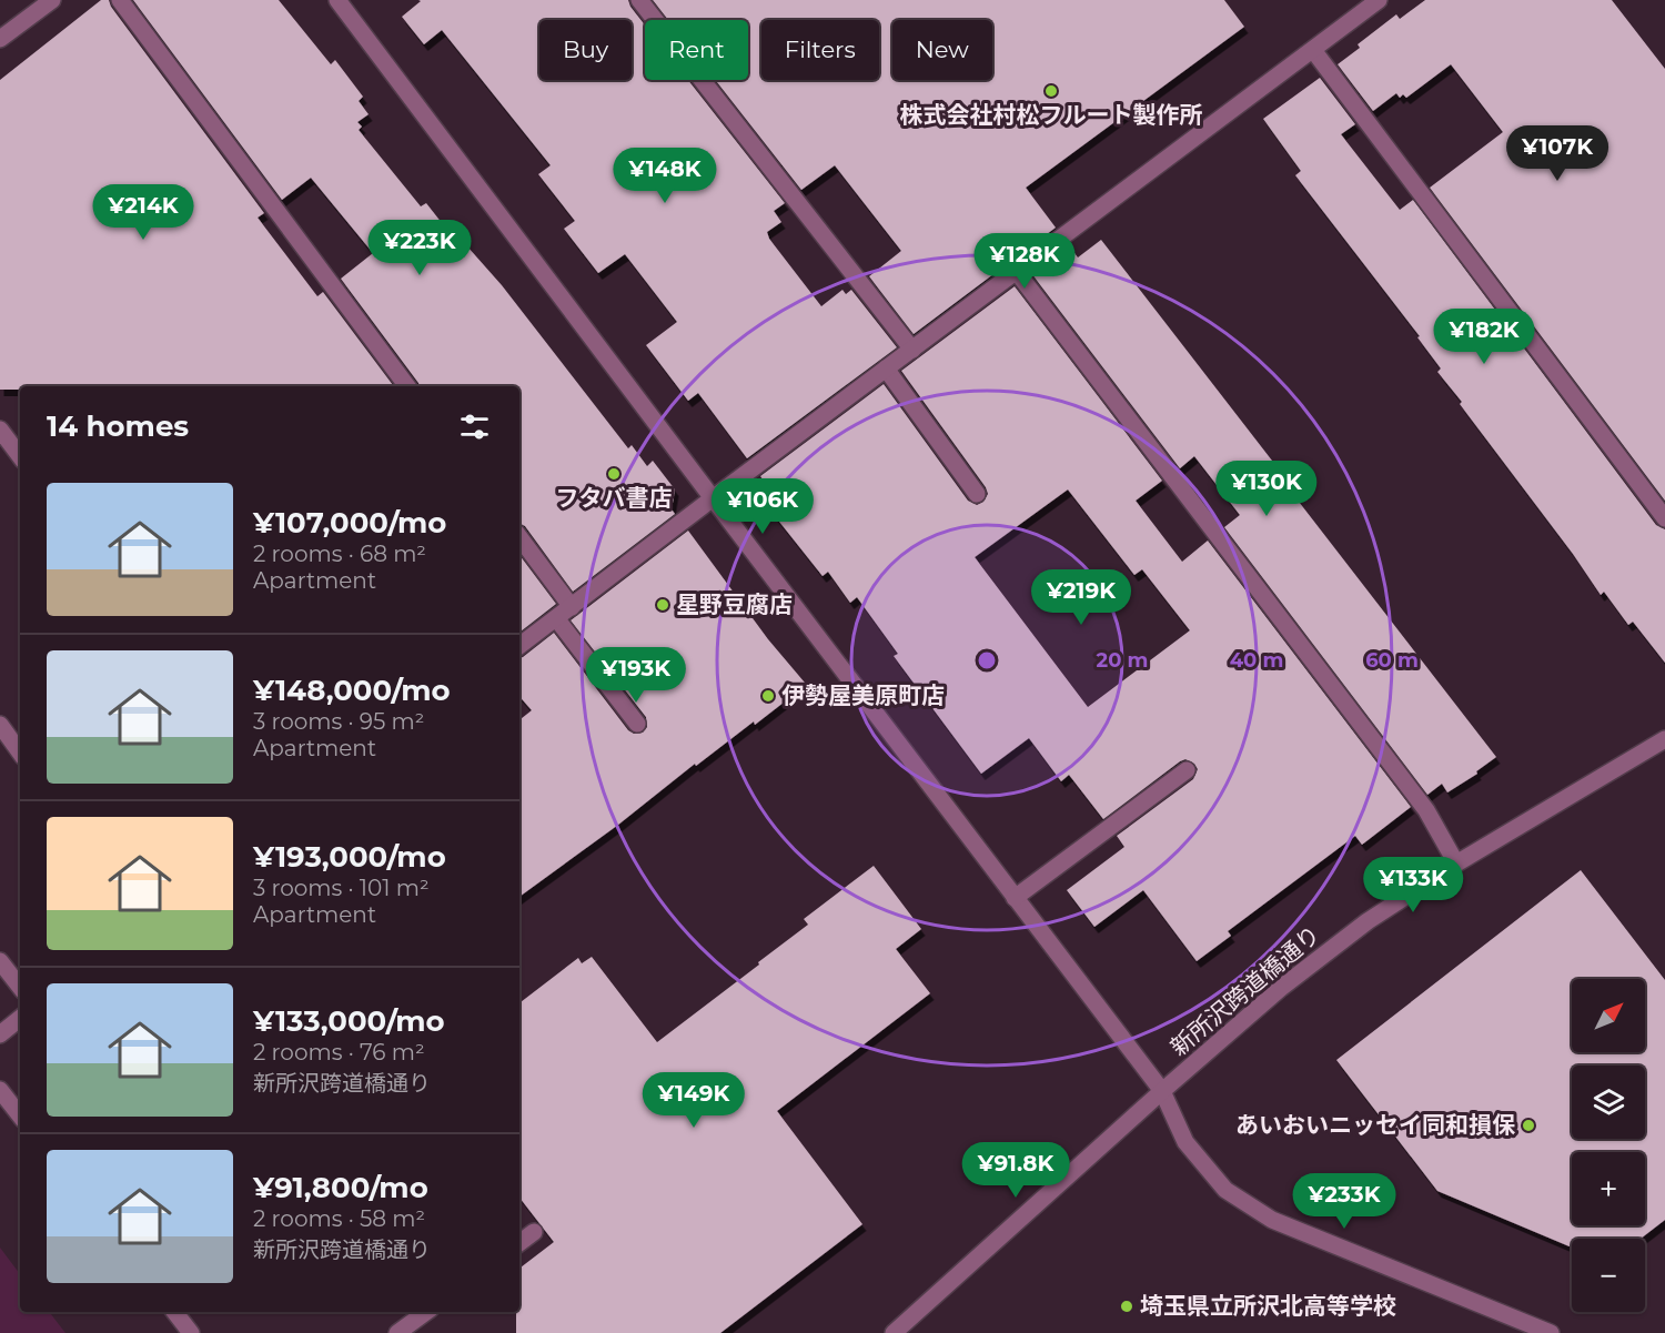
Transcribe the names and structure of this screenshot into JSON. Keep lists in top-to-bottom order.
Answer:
{
  "streets": {
    "street": ["新所沢跨道橋通り"]
  },
  "places": [
    "株式会社村松フルート製作所",
    "フタバ書店",
    "星野豆腐店",
    "伊勢屋美原町店",
    "あいおいニッセイ同和損保",
    "埼玉県立所沢北高等学校"
  ],
  "north": "top right",
  "page": {
    "chip": [
      "Buy",
      "Rent",
      "Filters",
      "New"
    ],
    "price": [
      "¥107K",
      "¥148K",
      "¥214K",
      "¥223K",
      "¥128K",
      "¥182K",
      "¥130K",
      "¥106K",
      "¥219K",
      "¥193K",
      "¥133K",
      "¥149K",
      "¥91.8K",
      "¥233K"
    ],
    "heading": "14 homes",
    "list": [
      {
        "name": "¥107,000/mo",
        "note": "2 rooms · 68 m² · Apartment"
      },
      {
        "name": "¥148,000/mo",
        "note": "3 rooms · 95 m² · Apartment"
      },
      {
        "name": "¥193,000/mo",
        "note": "3 rooms · 101 m² · Apartment"
      },
      {
        "name": "¥133,000/mo",
        "note": "2 rooms · 76 m² · 新所沢跨道橋通り"
      },
      {
        "name": "¥91,800/mo",
        "note": "2 rooms · 58 m² · 新所沢跨道橋通り"
      }
    ],
    "map_buttons": ["+", "−"]
  },
  "rings": ["20 m", "40 m", "60 m"]
}
